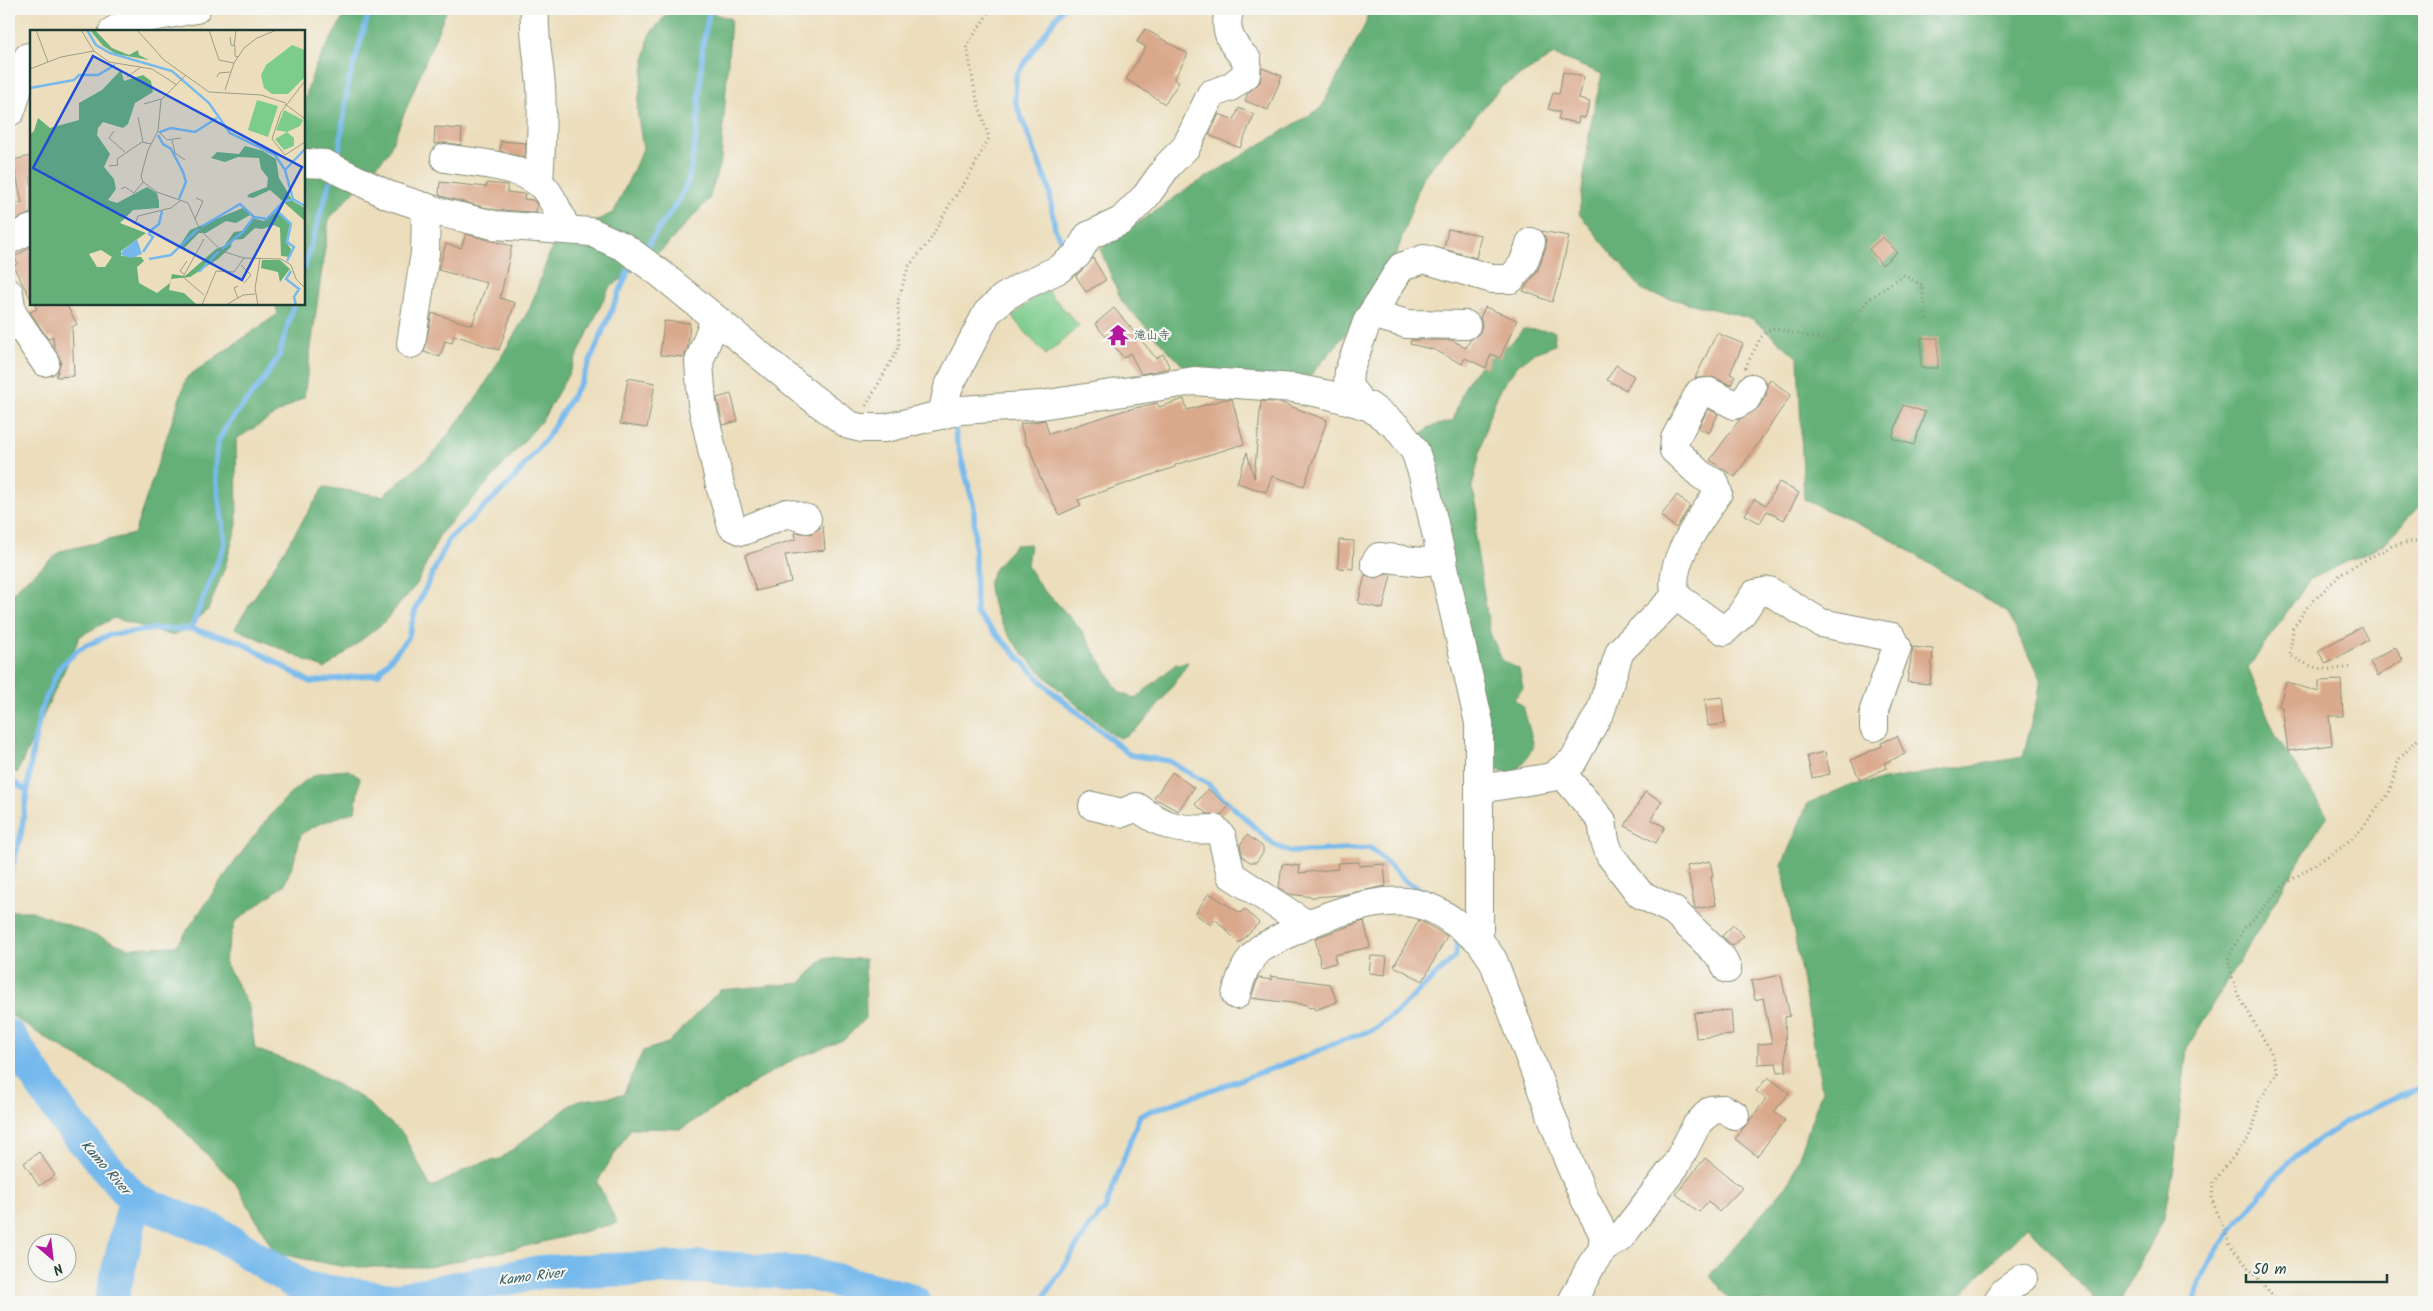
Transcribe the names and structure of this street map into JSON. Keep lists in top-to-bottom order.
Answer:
{
  "water": ["Kamo River"],
  "places": {
    "temple": ["滝山寺"]
  },
  "scale_bar": "50 m",
  "north": "bottom right"
}
